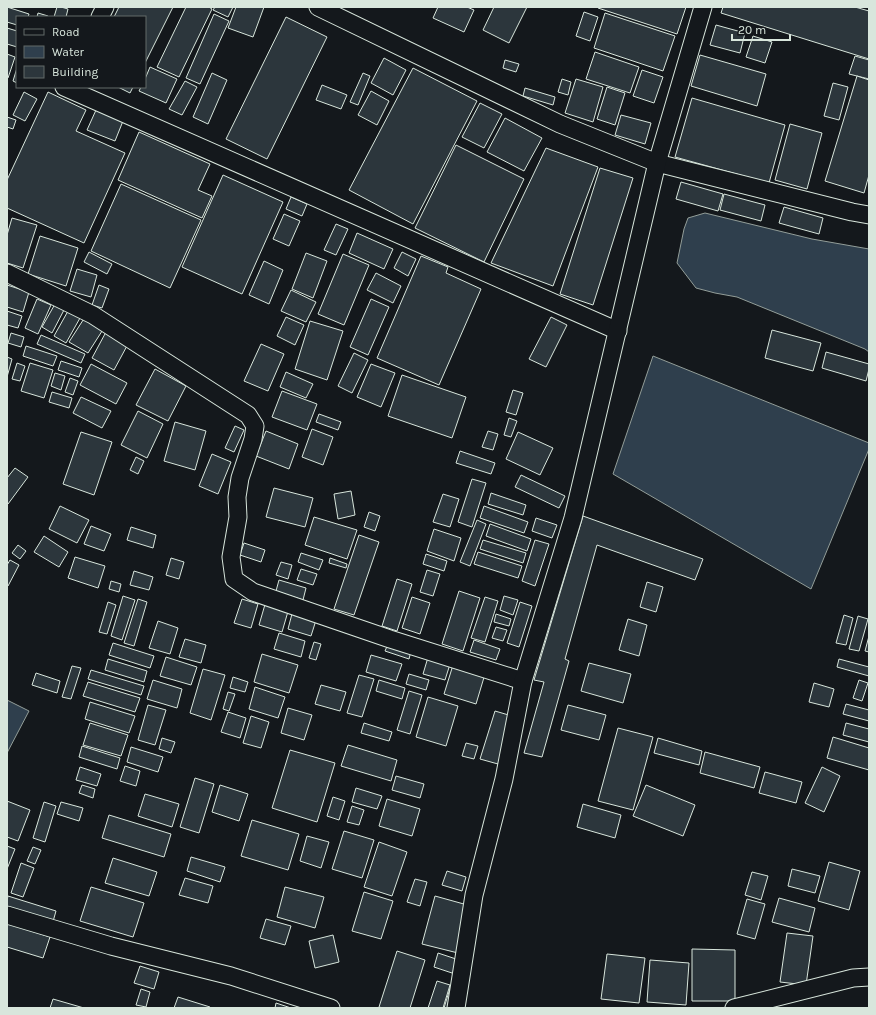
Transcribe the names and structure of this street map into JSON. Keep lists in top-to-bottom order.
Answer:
{
  "legend": ["Road", "Water", "Building"],
  "scale_bar": "20 m"
}
